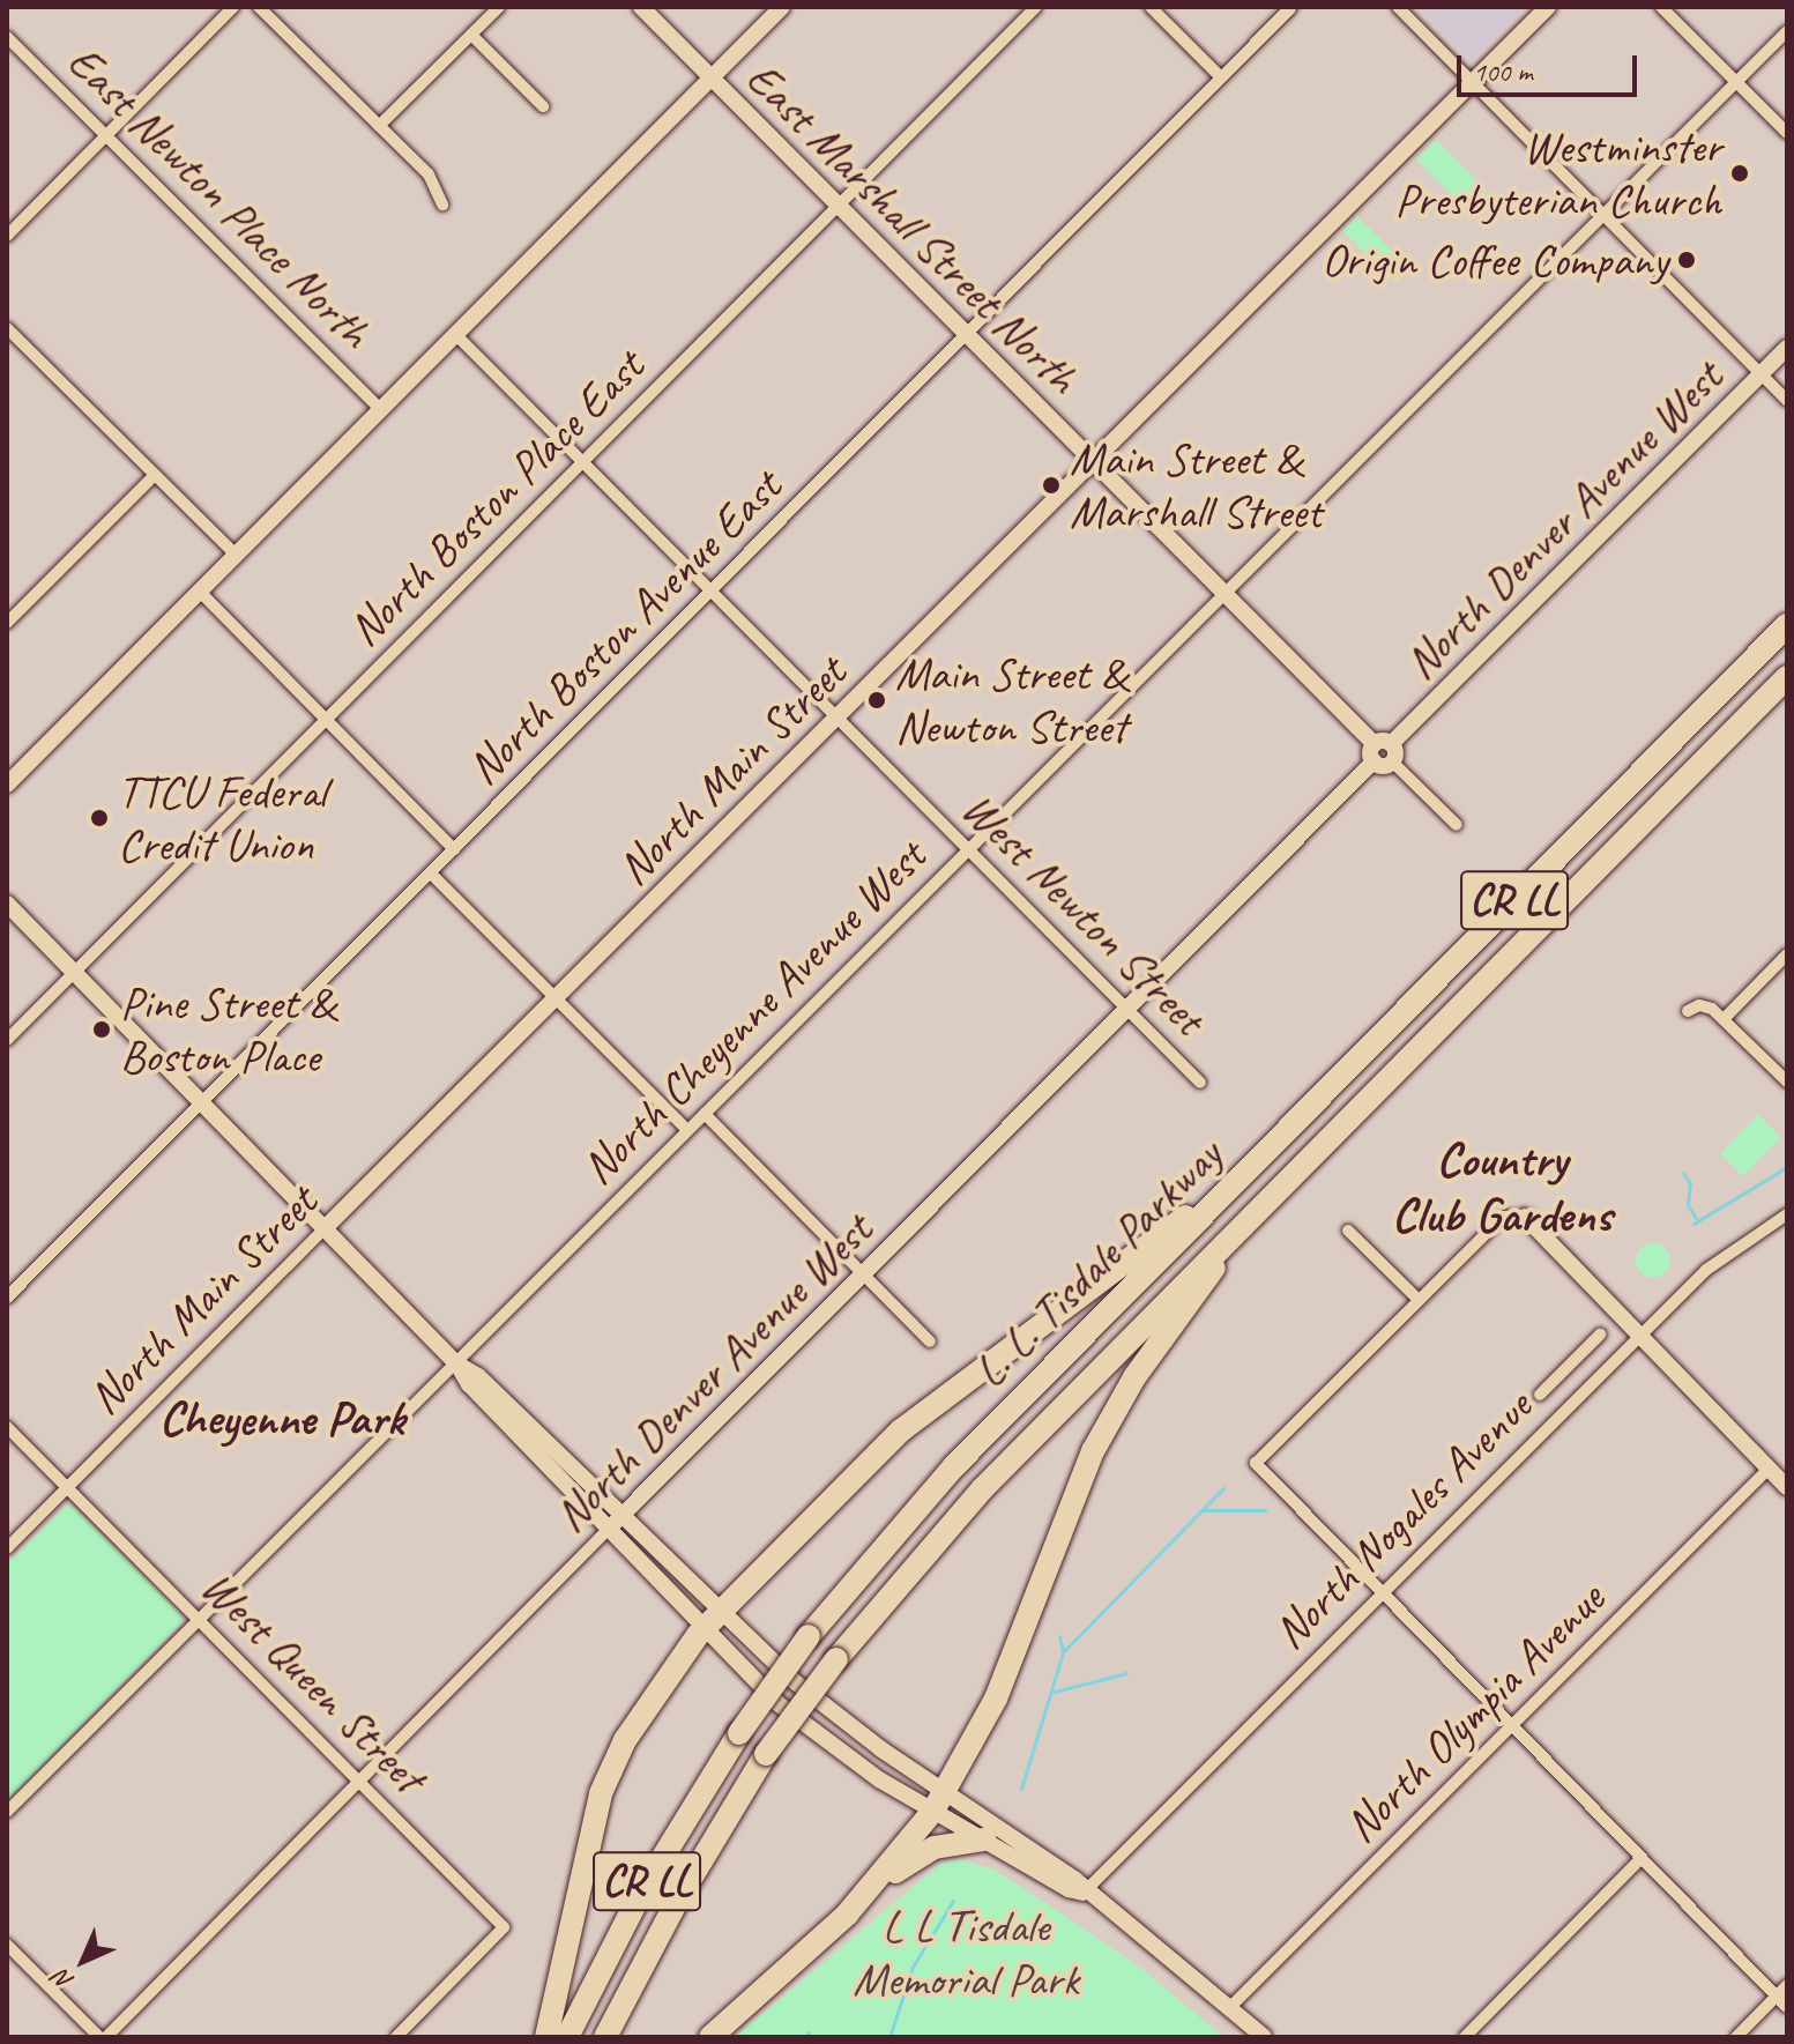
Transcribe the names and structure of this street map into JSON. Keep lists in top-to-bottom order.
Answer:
{
  "streets": {
    "highway": ["CR LL", "L. L. Tisdale Parkway"],
    "street": [
      "East Newton Place North",
      "East Marshall Street North",
      "North Boston Place East",
      "North Denver Avenue West",
      "North Boston Avenue East",
      "North Main Street",
      "West Newton Street",
      "North Cheyenne Avenue West",
      "North Nogales Avenue",
      "West Queen Street",
      "North Olympia Avenue"
    ]
  },
  "crossings": [
    ["East Marshall Street North", "North Boston Place East"],
    ["East Marshall Street North", "North Denver Avenue West"],
    ["East Marshall Street North", "North Boston Avenue East"],
    ["East Marshall Street North", "North Main Street"],
    ["East Marshall Street North", "North Cheyenne Avenue West"],
    ["North Boston Place East", "West Newton Street"],
    ["North Denver Avenue West", "West Newton Street"],
    ["North Denver Avenue West", "West Queen Street"],
    ["North Boston Avenue East", "West Newton Street"],
    ["North Main Street", "West Newton Street"],
    ["North Main Street", "West Queen Street"],
    ["West Newton Street", "North Cheyenne Avenue West"],
    ["North Cheyenne Avenue West", "West Queen Street"]
  ],
  "districts": ["Country Club Gardens", "Cheyenne Park"],
  "parks": ["L L Tisdale Memorial Park"],
  "places": [
    "Westminster Presbyterian Church",
    "Origin Coffee Company",
    "Main Street & Marshall Street",
    "Main Street & Newton Street",
    "TTCU Federal Credit Union",
    "Pine Street & Boston Place"
  ],
  "scale_bar": "100 m",
  "north": "bottom left"
}
